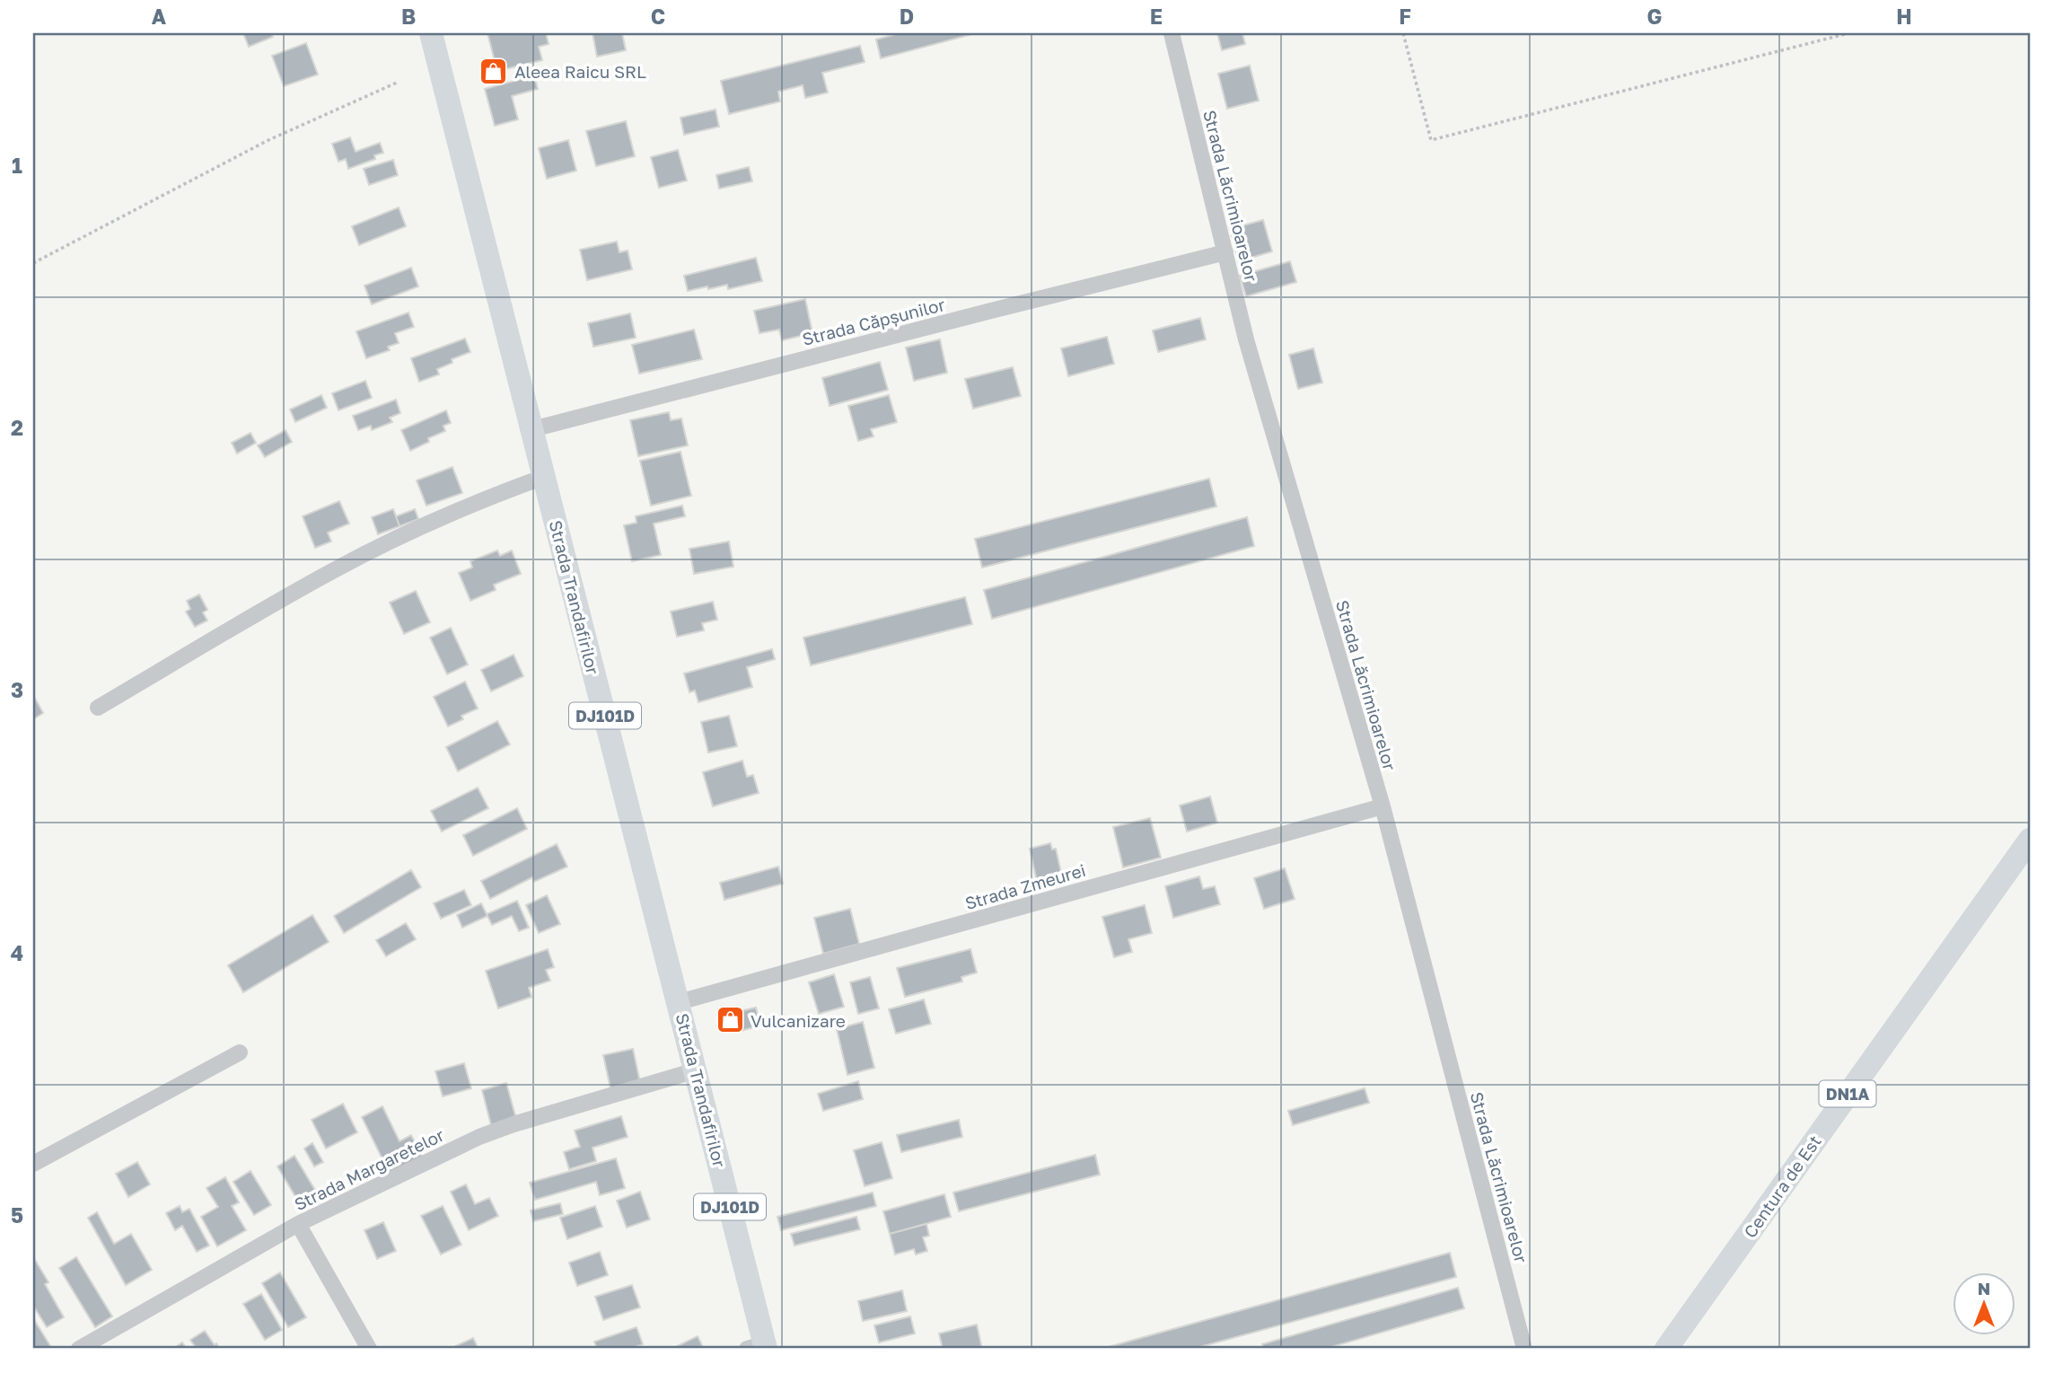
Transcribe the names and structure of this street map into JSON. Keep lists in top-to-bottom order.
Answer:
{
  "streets": {
    "main road": [
      "Strada Trandafirilor",
      "DJ101D",
      "DN1A",
      "Centura de Est"
    ],
    "street": [
      "Strada Lăcrimioarelor",
      "Strada Căpșunilor",
      "Strada Zmeurei",
      "Strada Margaretelor"
    ]
  },
  "crossings": [
    ["Strada Lăcrimioarelor", "Strada Căpșunilor"],
    ["Strada Lăcrimioarelor", "Strada Zmeurei"],
    ["Strada Căpșunilor", "Strada Trandafirilor"],
    ["Strada Trandafirilor", "Strada Zmeurei"],
    ["Strada Trandafirilor", "Strada Margaretelor"]
  ],
  "places": {
    "shop": ["Aleea Raicu SRL", "Vulcanizare"]
  },
  "north": "top",
  "grid": {
    "columns": [
      "A",
      "B",
      "C",
      "D",
      "E",
      "F",
      "G",
      "H"
    ],
    "rows": [
      "1",
      "2",
      "3",
      "4",
      "5"
    ]
  }
}
